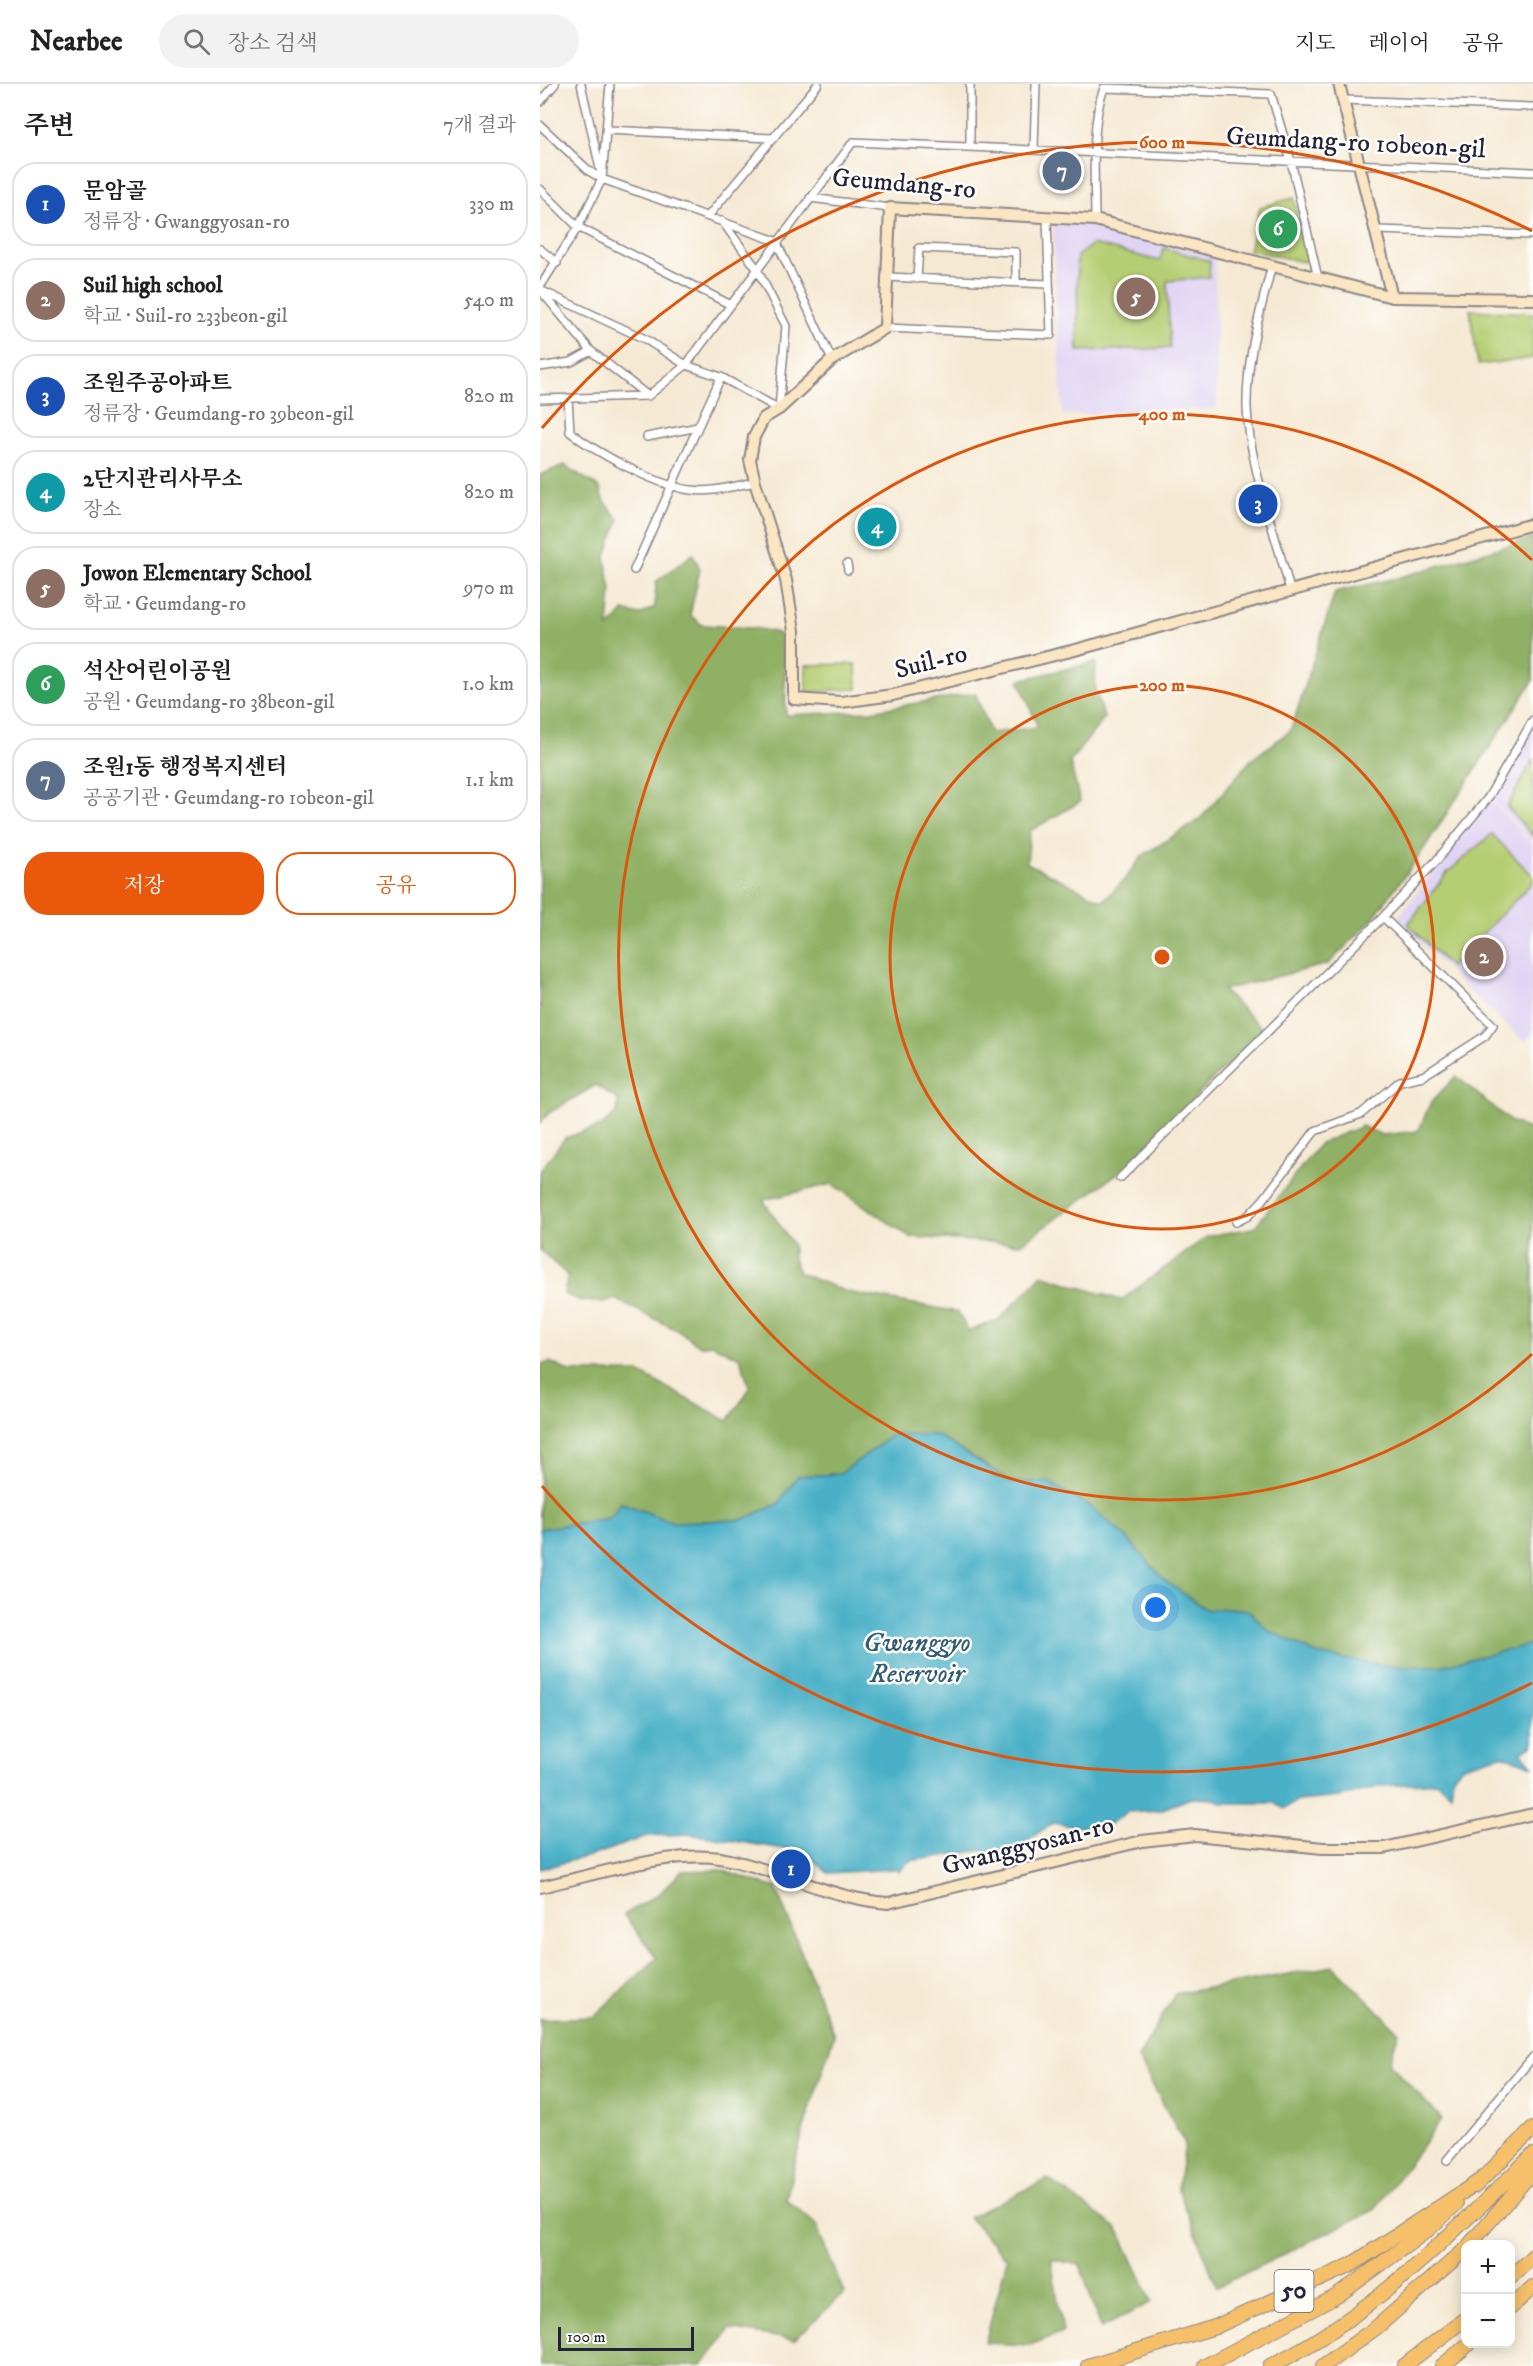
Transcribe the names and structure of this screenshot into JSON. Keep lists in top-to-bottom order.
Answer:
{
  "streets": {
    "highway": ["50"],
    "street": [
      "Geumdang-ro 10beon-gil",
      "Geumdang-ro",
      "Suil-ro",
      "Gwanggyosan-ro"
    ]
  },
  "crossings": [
    ["Geumdang-ro 10beon-gil", "Geumdang-ro"]
  ],
  "water": ["Gwanggyo Reservoir"],
  "scale_bar": "100 m",
  "page": {
    "header": "Nearbee",
    "search": "장소 검색",
    "nav": ["지도", "레이어", "공유"],
    "heading": ["주변", "7개 결과"],
    "pins": [
      "7",
      "6",
      "5",
      "3",
      "4",
      "2",
      "1"
    ],
    "list": [
      {
        "mark": "1",
        "name": "문암골",
        "note": "정류장 · Gwanggyosan-ro",
        "value": "330 m"
      },
      {
        "mark": "2",
        "name": "Suil high school",
        "note": "학교 · Suil-ro 233beon-gil",
        "value": "540 m"
      },
      {
        "mark": "3",
        "name": "조원주공아파트",
        "note": "정류장 · Geumdang-ro 39beon-gil",
        "value": "820 m"
      },
      {
        "mark": "4",
        "name": "2단지관리사무소",
        "note": "장소",
        "value": "820 m"
      },
      {
        "mark": "5",
        "name": "Jowon Elementary School",
        "note": "학교 · Geumdang-ro",
        "value": "970 m"
      },
      {
        "mark": "6",
        "name": "석산어린이공원",
        "note": "공원 · Geumdang-ro 38beon-gil",
        "value": "1.0 km"
      },
      {
        "mark": "7",
        "name": "조원1동 행정복지센터",
        "note": "공공기관 · Geumdang-ro 10beon-gil",
        "value": "1.1 km"
      }
    ],
    "buttons": ["저장", "공유"],
    "map_buttons": ["+", "−"],
    "scale": "100 m"
  },
  "rings": ["600 m", "400 m", "200 m"]
}
